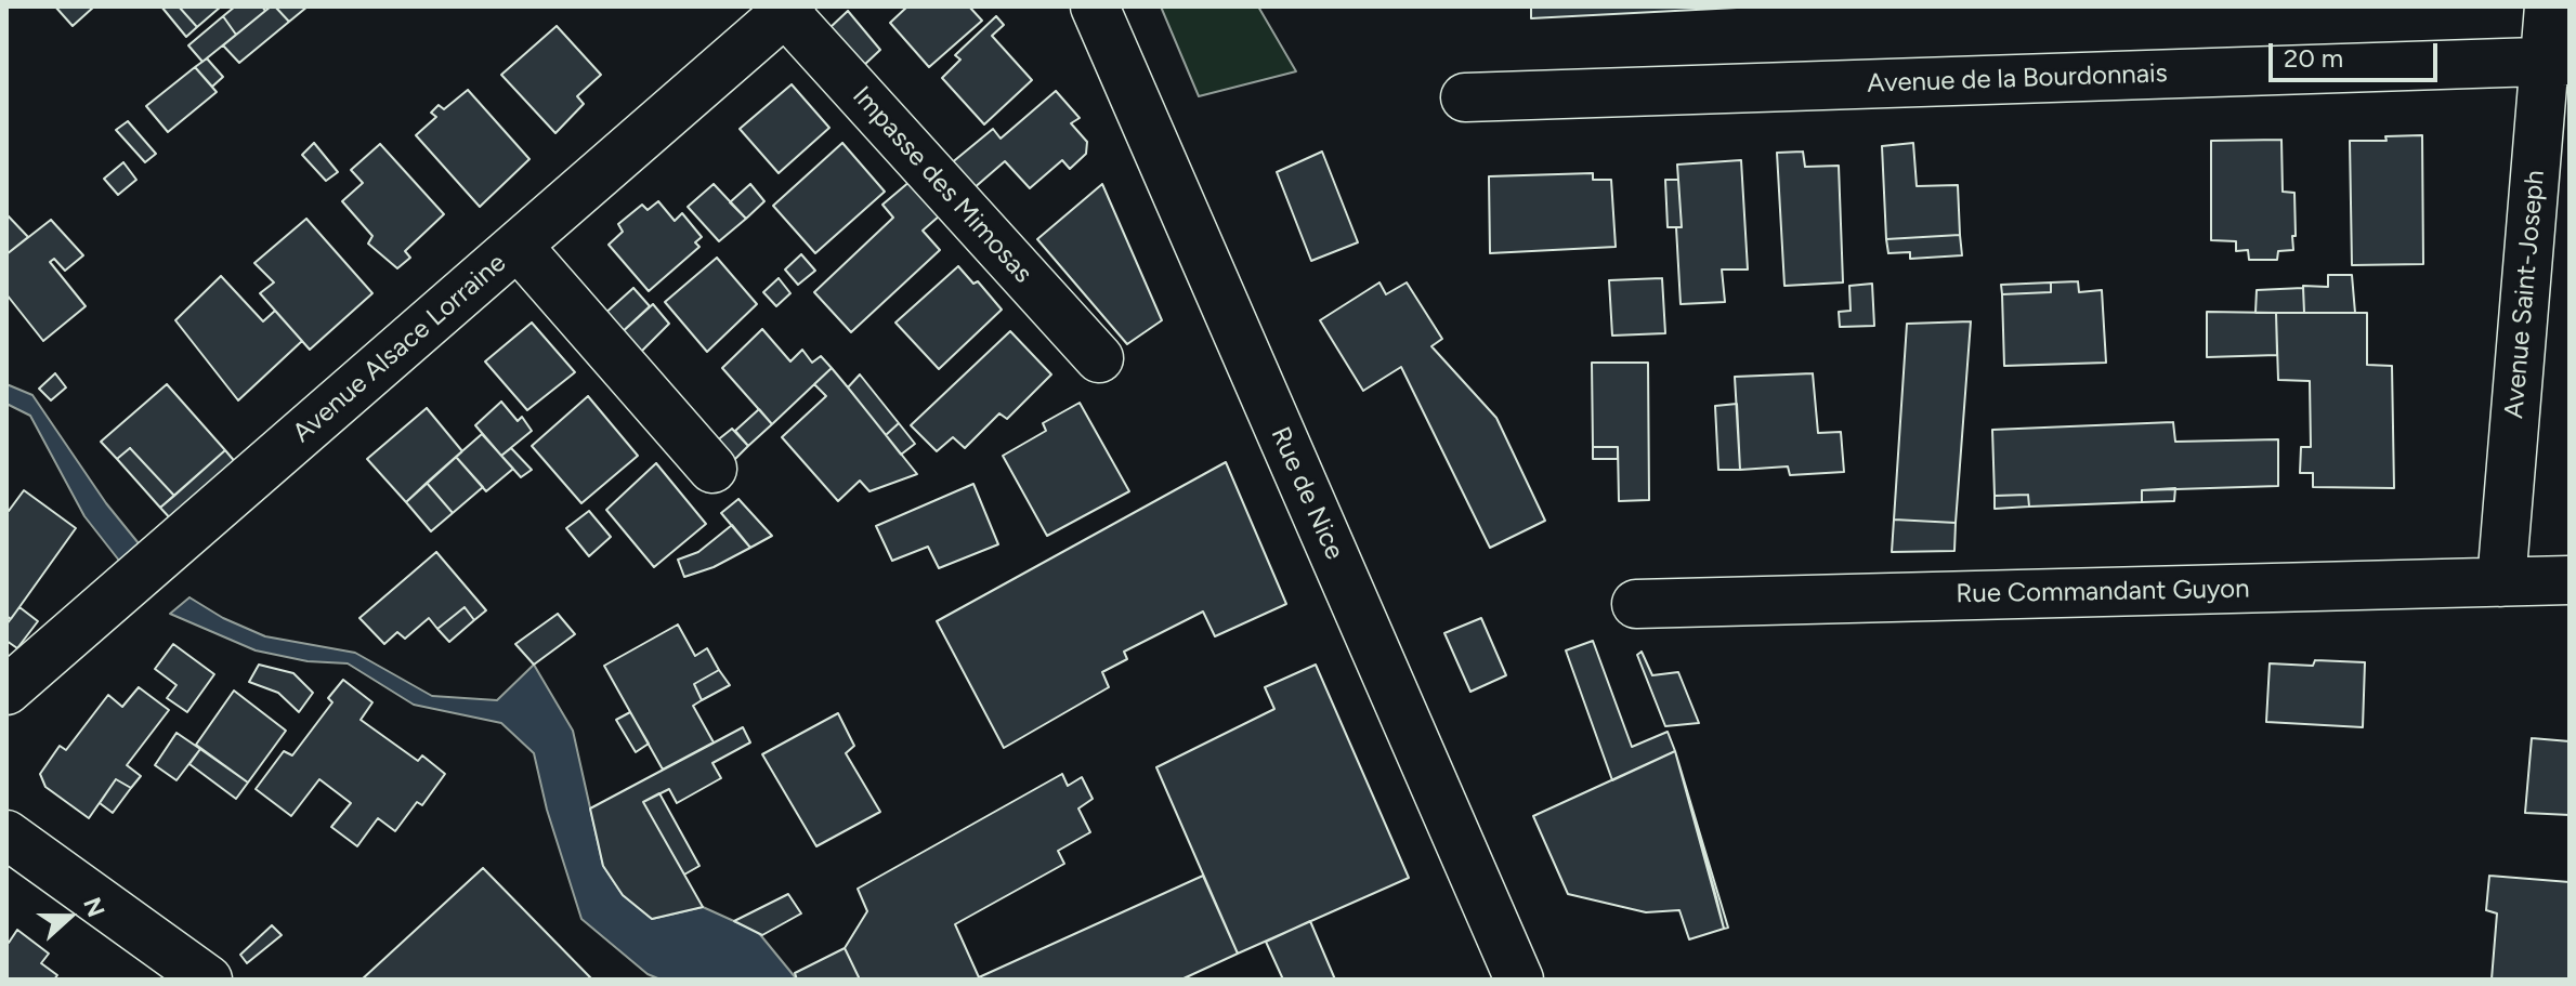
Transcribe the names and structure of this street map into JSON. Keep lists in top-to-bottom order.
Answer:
{
  "streets": {
    "street": [
      "Avenue de la Bourdonnais",
      "Impasse des Mimosas",
      "Avenue Saint-Joseph",
      "Avenue Alsace Lorraine",
      "Rue de Nice",
      "Rue Commandant Guyon"
    ]
  },
  "crossings": [
    ["Avenue de la Bourdonnais", "Avenue Saint-Joseph"],
    ["Impasse des Mimosas", "Avenue Alsace Lorraine"],
    ["Avenue Saint-Joseph", "Rue Commandant Guyon"]
  ],
  "scale_bar": "20 m",
  "north": "right"
}
